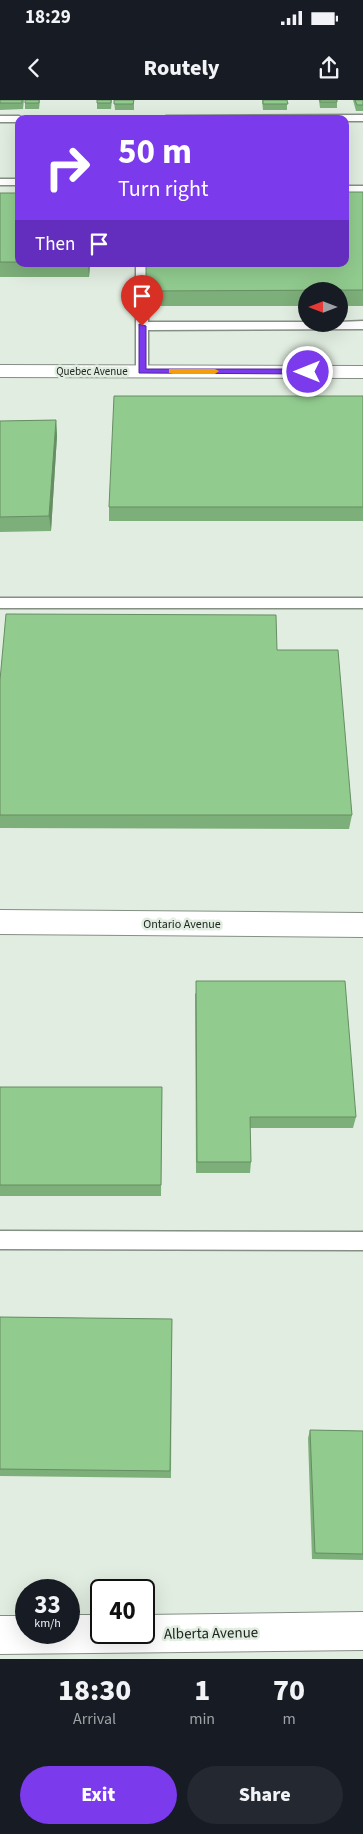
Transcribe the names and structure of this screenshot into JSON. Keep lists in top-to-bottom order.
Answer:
{
  "streets": {
    "street": ["Quebec Avenue", "Ontario Avenue", "Alberta Avenue"]
  },
  "north": "left",
  "page": {
    "status": "18:29",
    "header": "Routely",
    "turn": ["50 m", "Turn right"],
    "then": "Then",
    "speed": "33 km/h",
    "limit": "40",
    "eta": [
      "18:30",
      "Arrival",
      "1",
      "min",
      "70",
      "m"
    ],
    "buttons": ["Exit", "Share"]
  }
}
